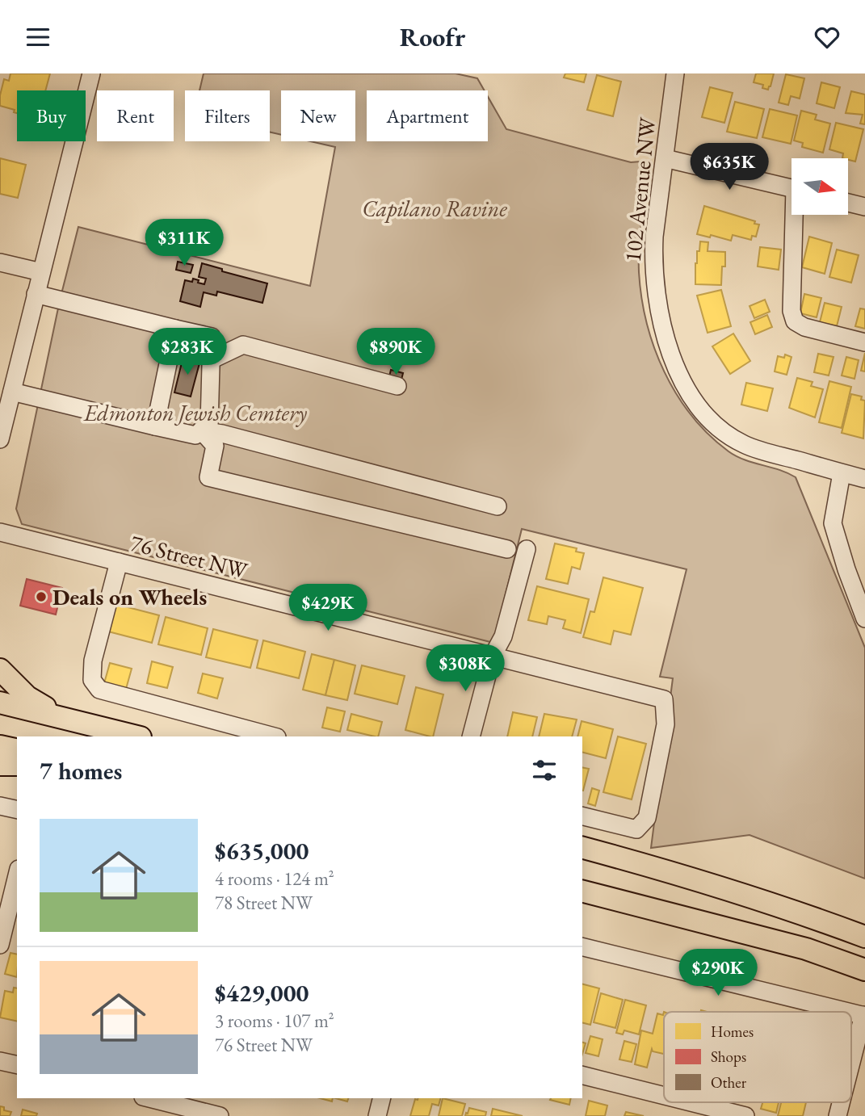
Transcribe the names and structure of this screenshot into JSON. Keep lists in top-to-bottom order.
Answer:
{
  "streets": {
    "street": ["102 Avenue NW", "76 Street NW"]
  },
  "parks": ["Capilano Ravine", "Edmonton Jewish Cemtery"],
  "places": ["Deals on Wheels"],
  "legend": ["Homes", "Shops", "Other"],
  "north": "right",
  "page": {
    "header": "Roofr",
    "chip": [
      "Buy",
      "Rent",
      "Filters",
      "New",
      "Apartment"
    ],
    "price": [
      "$635K",
      "$311K",
      "$283K",
      "$890K",
      "$429K",
      "$308K",
      "$290K"
    ],
    "heading": "7 homes",
    "list": [
      {
        "name": "$635,000",
        "note": "4 rooms · 124 m² · 78 Street NW"
      },
      {
        "name": "$429,000",
        "note": "3 rooms · 107 m² · 76 Street NW"
      }
    ]
  }
}
